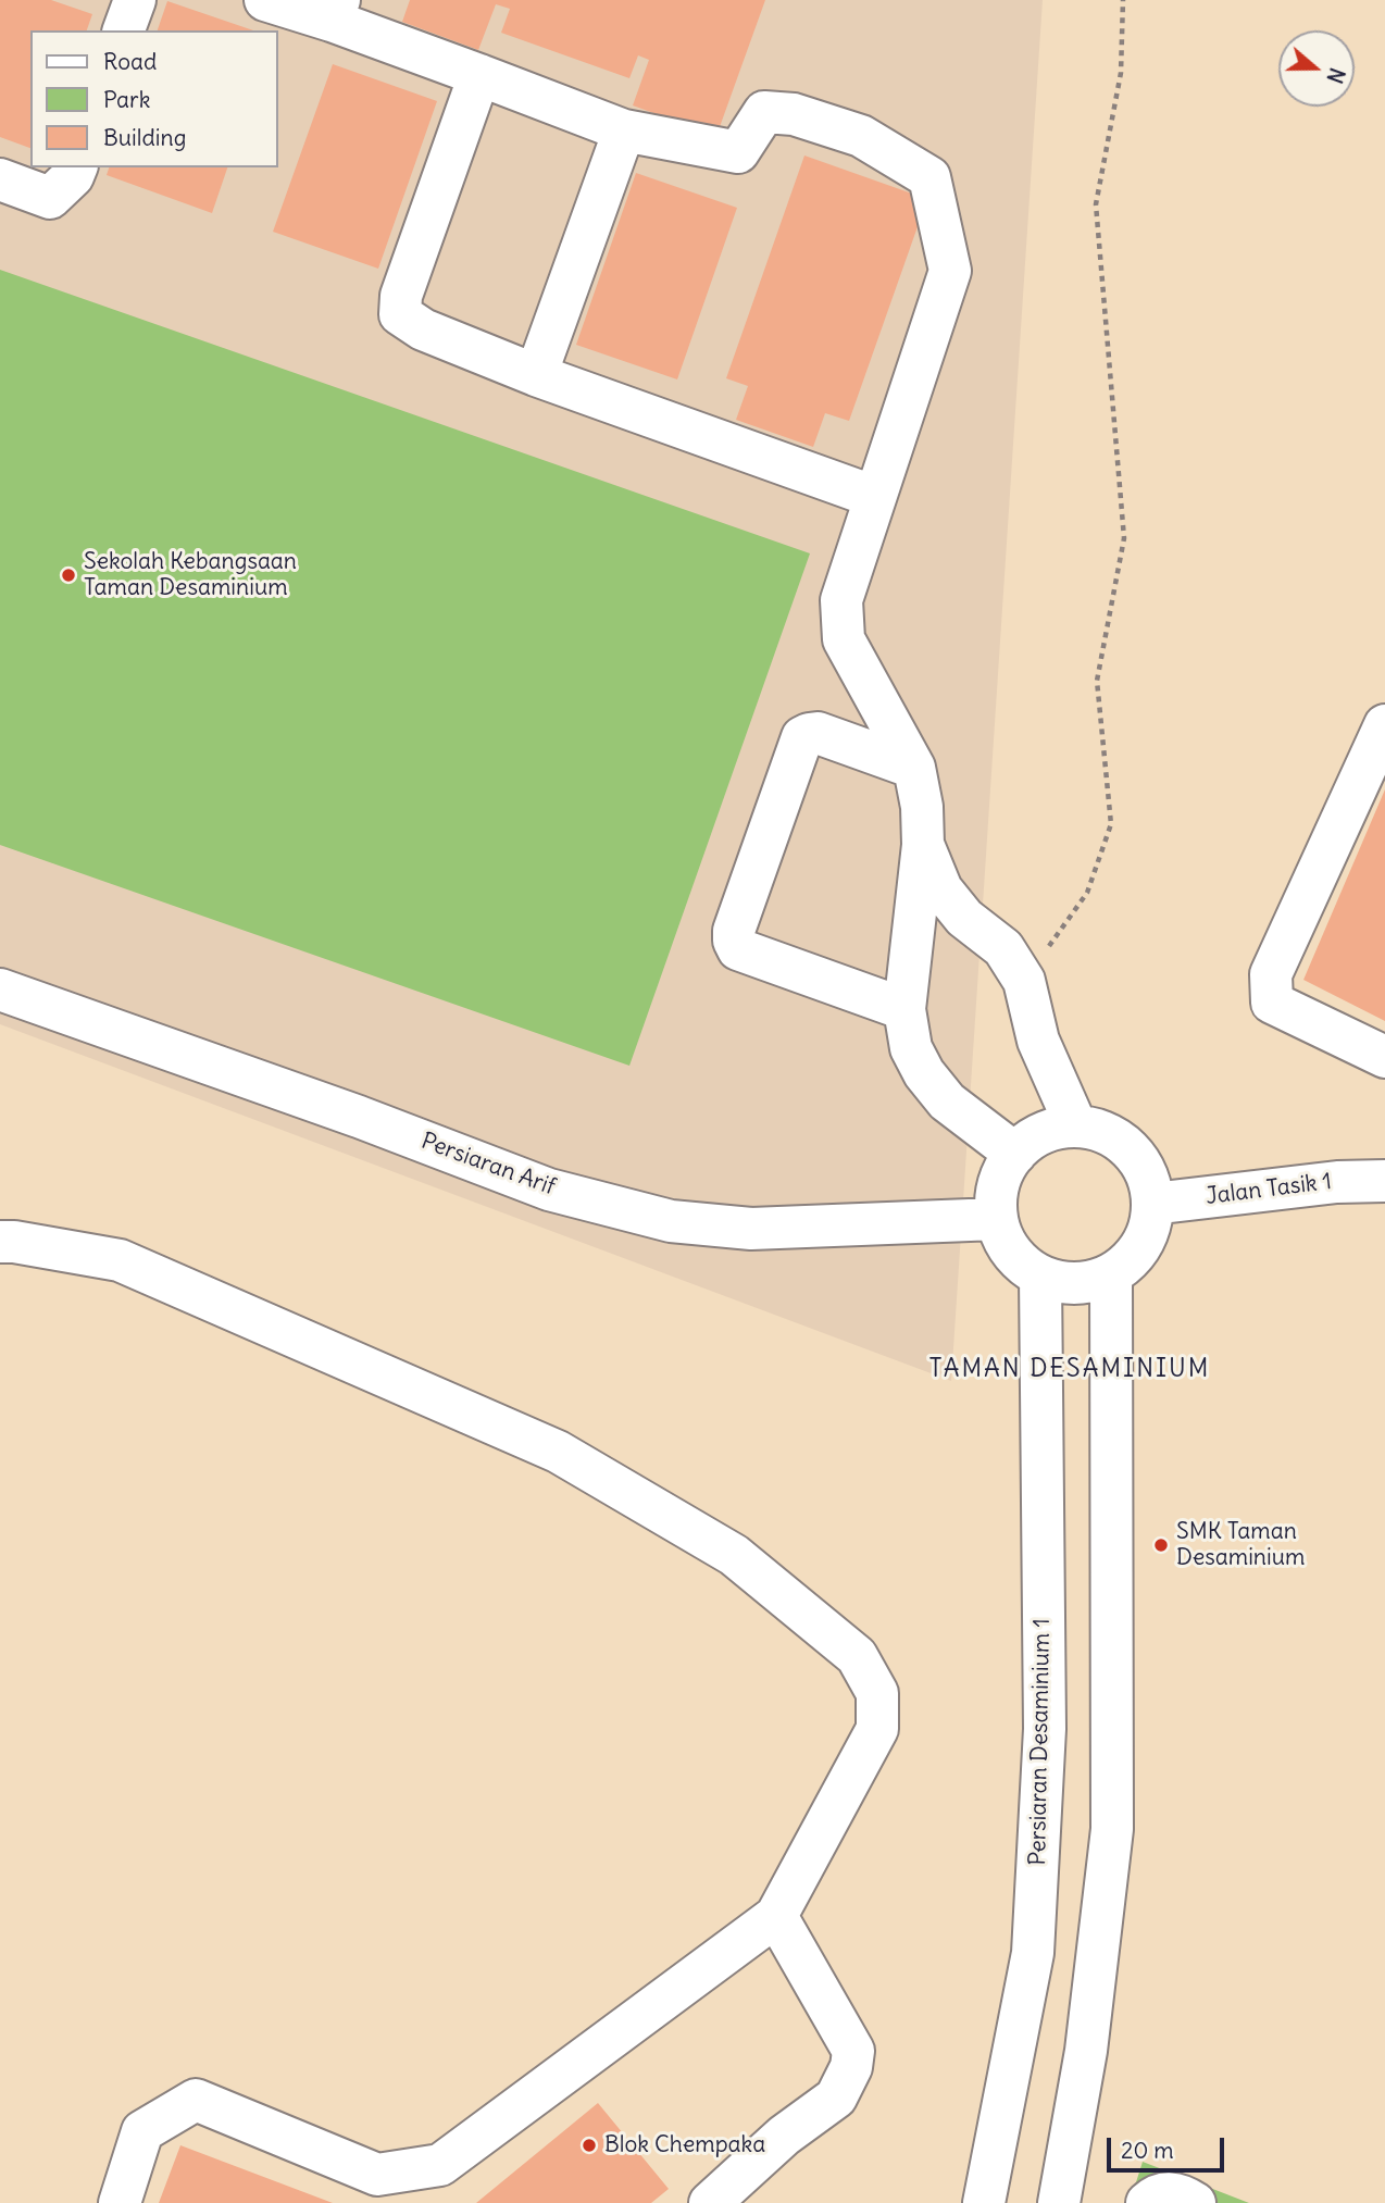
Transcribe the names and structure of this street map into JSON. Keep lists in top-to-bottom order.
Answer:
{
  "streets": {
    "street": ["Persiaran Arif", "Jalan Tasik 1", "Persiaran Desaminium 1"]
  },
  "crossings": [
    ["Persiaran Arif", "Jalan Tasik 1"],
    ["Persiaran Arif", "Persiaran Desaminium 1"],
    ["Jalan Tasik 1", "Persiaran Desaminium 1"]
  ],
  "districts": ["TAMAN DESAMINIUM"],
  "places": ["Sekolah Kebangsaan Taman Desaminium", "SMK Taman Desaminium", "Blok Chempaka"],
  "legend": ["Road", "Park", "Building"],
  "scale_bar": "20 m",
  "north": "right"
}
